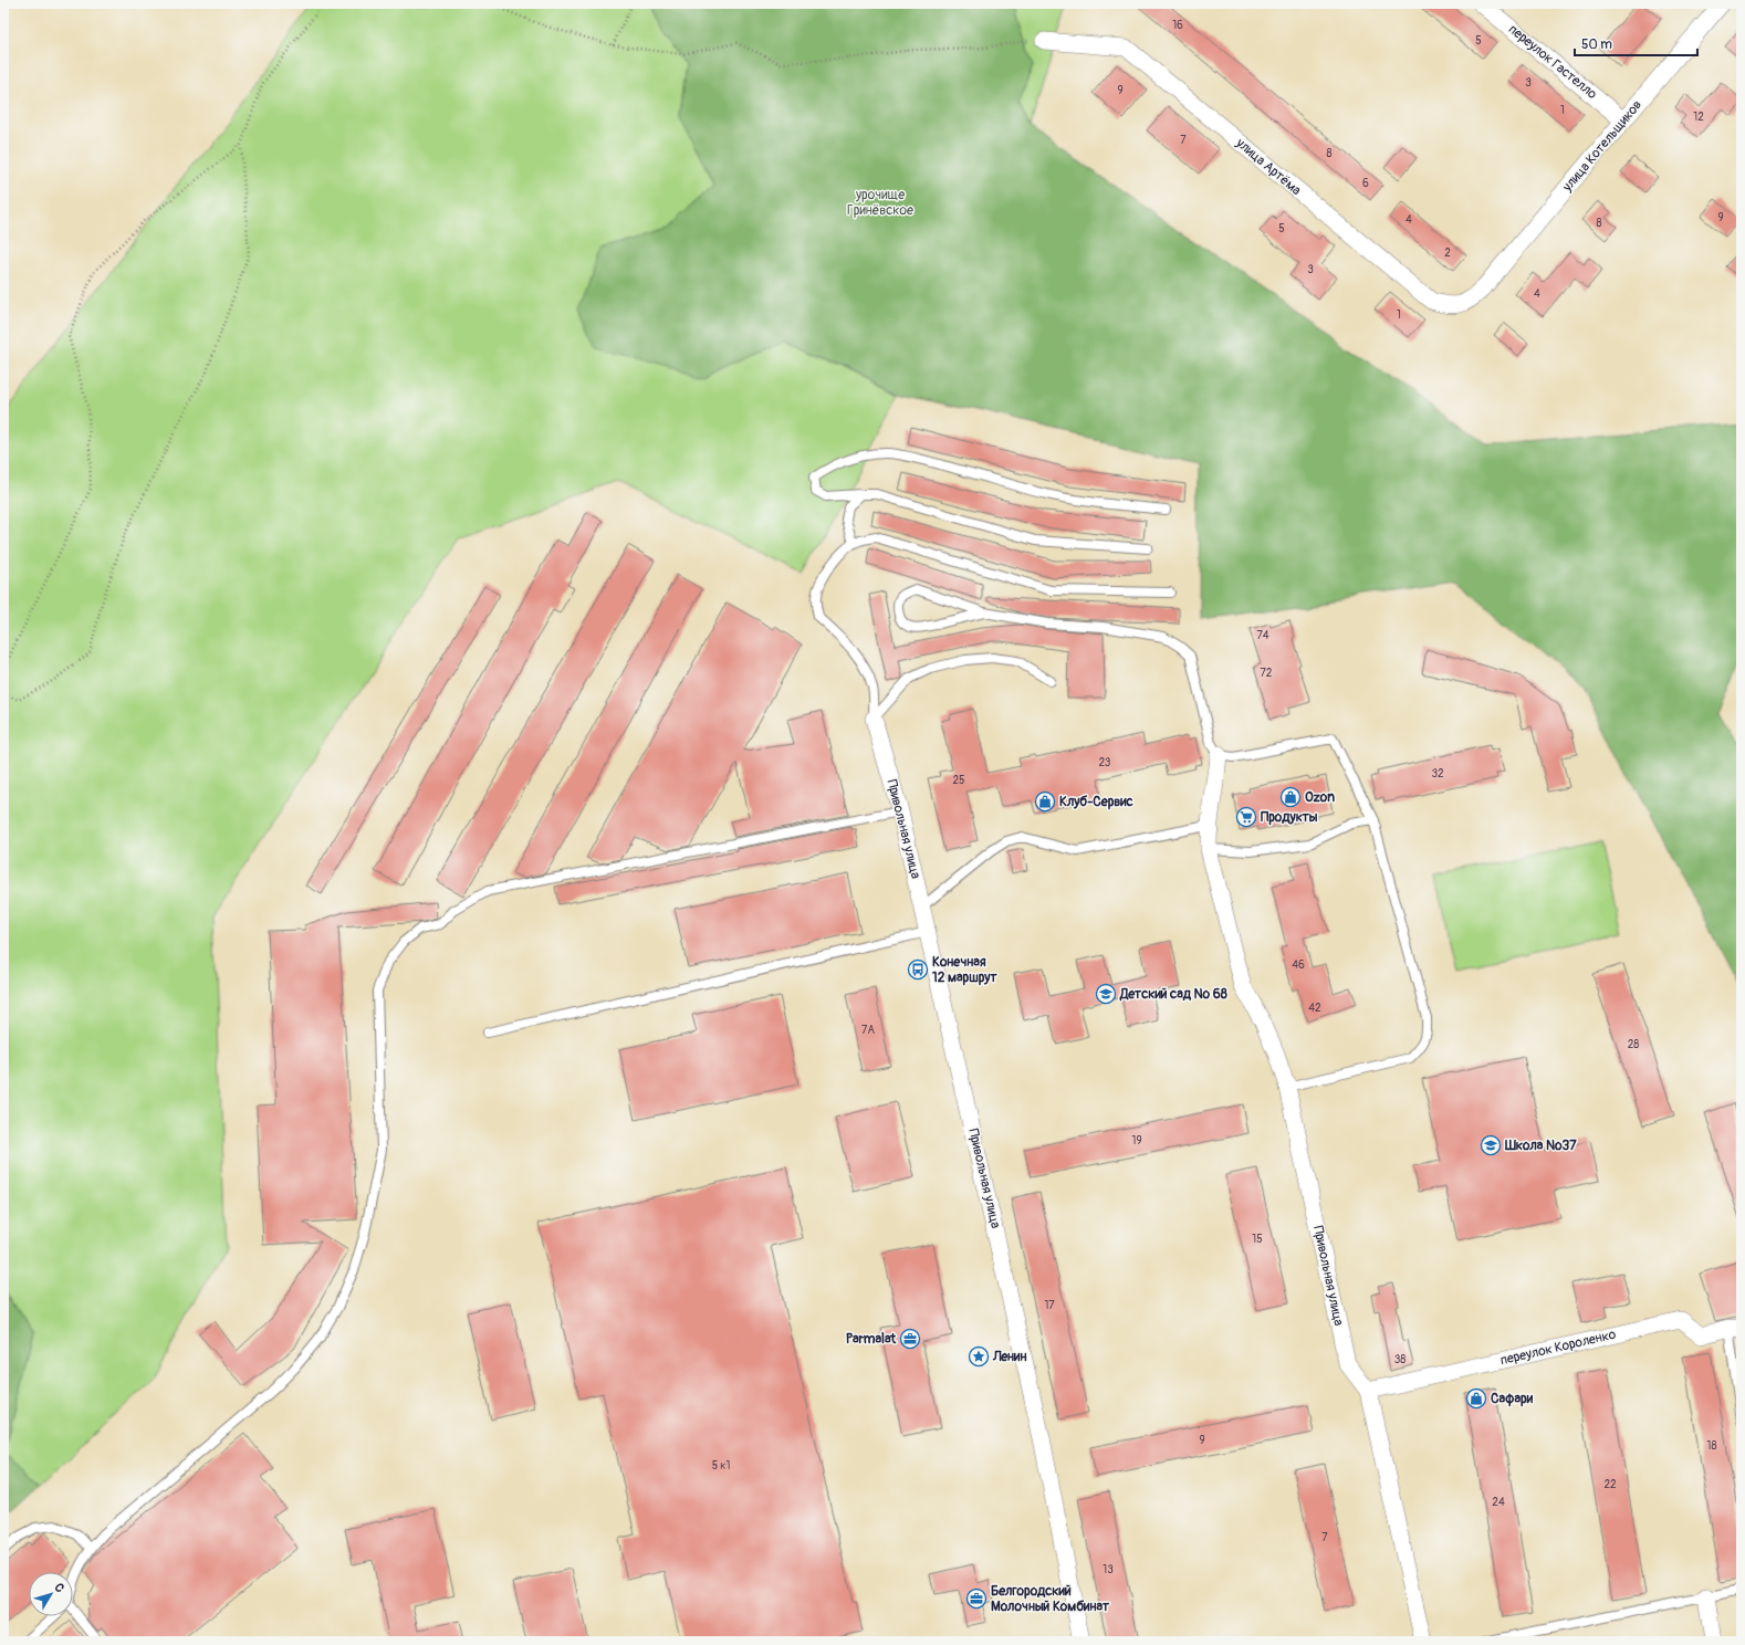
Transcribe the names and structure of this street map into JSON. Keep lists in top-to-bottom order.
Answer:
{
  "streets": {
    "street": [
      "переулок Гастелло",
      "улица Котельщиков",
      "улица Артёма",
      "Привольная улица",
      "переулок Короленко"
    ]
  },
  "crossings": [
    ["переулок Гастелло", "улица Котельщиков"],
    ["улица Котельщиков", "улица Артёма"],
    ["Привольная улица", "переулок Короленко"]
  ],
  "parks": ["урочище Гринёвское"],
  "places": {
    "shop": ["Ozon", "Клуб-Сервис", "Сафари"],
    "supermarket": ["Продукты"],
    "bus stop": ["Конечная 12 маршрут"],
    "school or university": ["Детский сад № 68", "Школа №37"],
    "office": ["Parmalat", "Белгородский Молочный Комбинат"],
    "place": ["Ленин"]
  },
  "house_numbers": [
    "16",
    "5",
    "3",
    "9",
    "1",
    "12",
    "7",
    "8",
    "6",
    "9",
    "4",
    "8",
    "5",
    "2",
    "3",
    "4",
    "1",
    "74",
    "72",
    "23",
    "32",
    "25",
    "46",
    "42",
    "7А",
    "28",
    "19",
    "15",
    "17",
    "38",
    "9",
    "18",
    "5 к1",
    "22",
    "24",
    "7",
    "13"
  ],
  "scale_bar": "50 m",
  "north": "top right"
}
